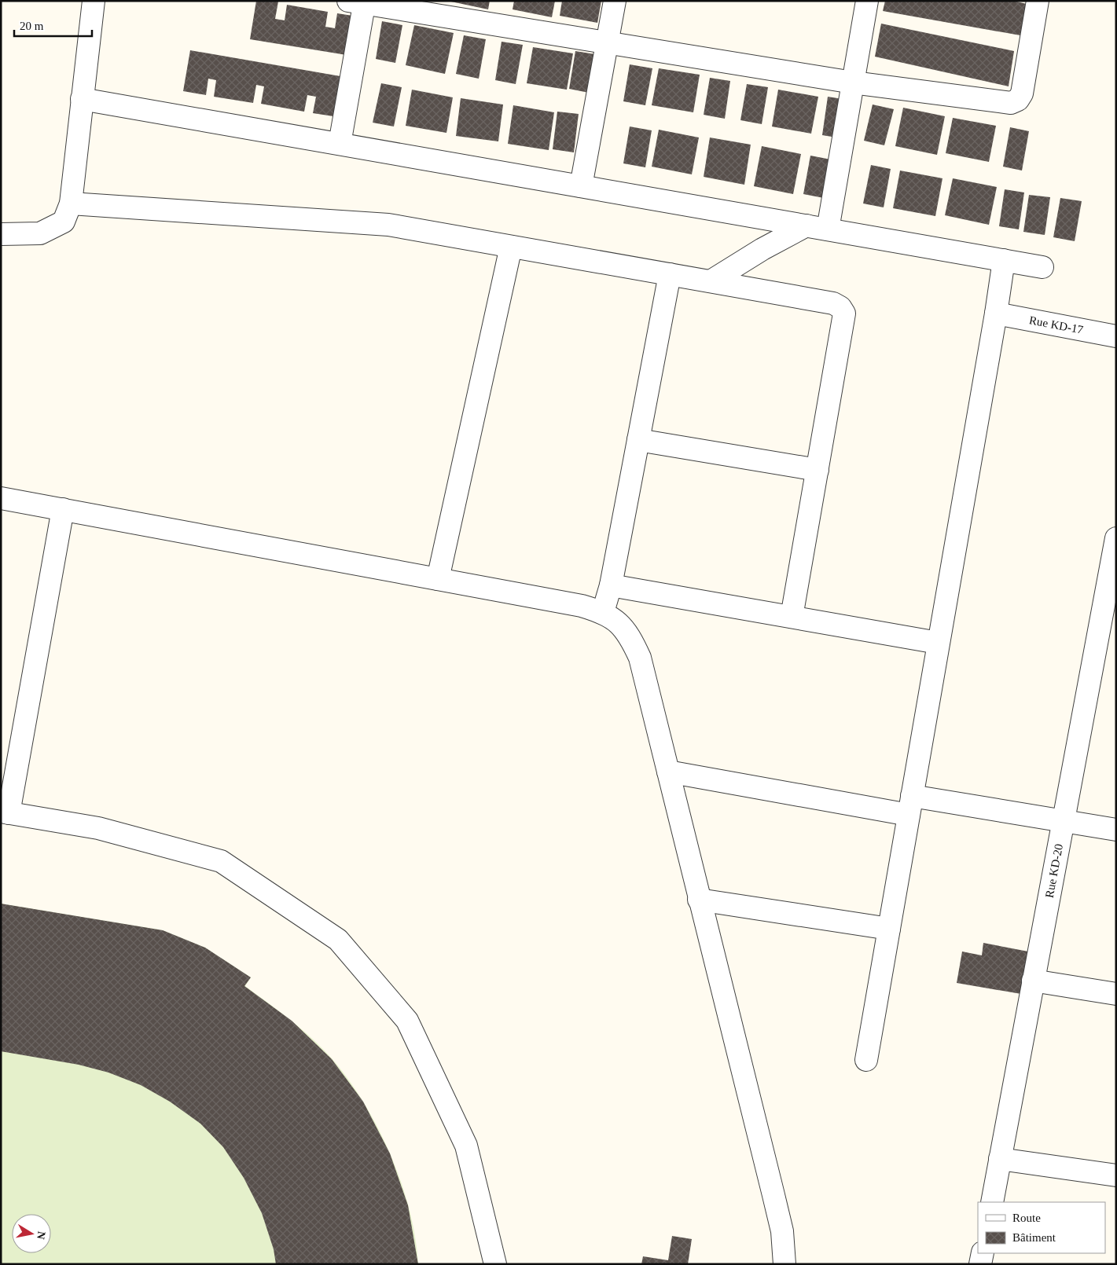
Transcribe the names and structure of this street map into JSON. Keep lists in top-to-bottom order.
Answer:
{
  "streets": {
    "street": ["Rue KD-17", "Rue KD-20"]
  },
  "legend": ["Route", "Bâtiment"],
  "scale_bar": "20 m",
  "north": "right"
}
